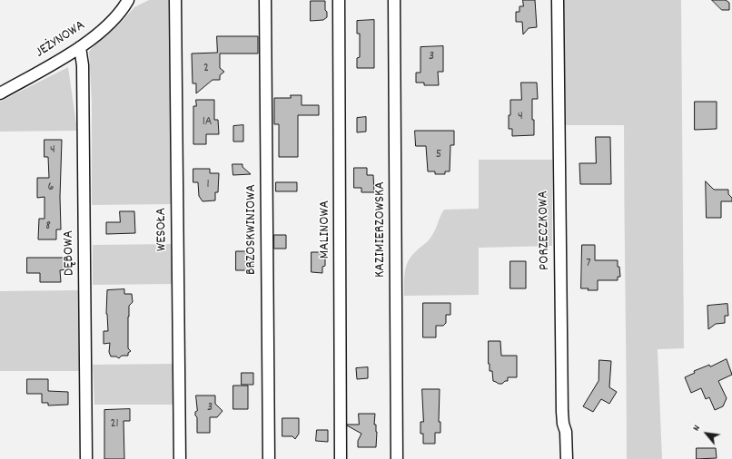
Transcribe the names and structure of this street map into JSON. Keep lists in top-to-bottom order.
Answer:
{
  "streets": {
    "street": [
      "JEŻYNOWA",
      "WESOŁA",
      "BRZOSKWINIOWA",
      "MALINOWA",
      "KAZIMIERZOWSKA",
      "PORZECZKOWA",
      "DĘBOWA"
    ]
  },
  "crossings": [
    ["JEŻYNOWA", "DĘBOWA"]
  ],
  "house_numbers": [
    "3",
    "2",
    "4",
    "1A",
    "4",
    "5",
    "1",
    "6",
    "8",
    "7",
    "3",
    "21"
  ],
  "north": "top left"
}
